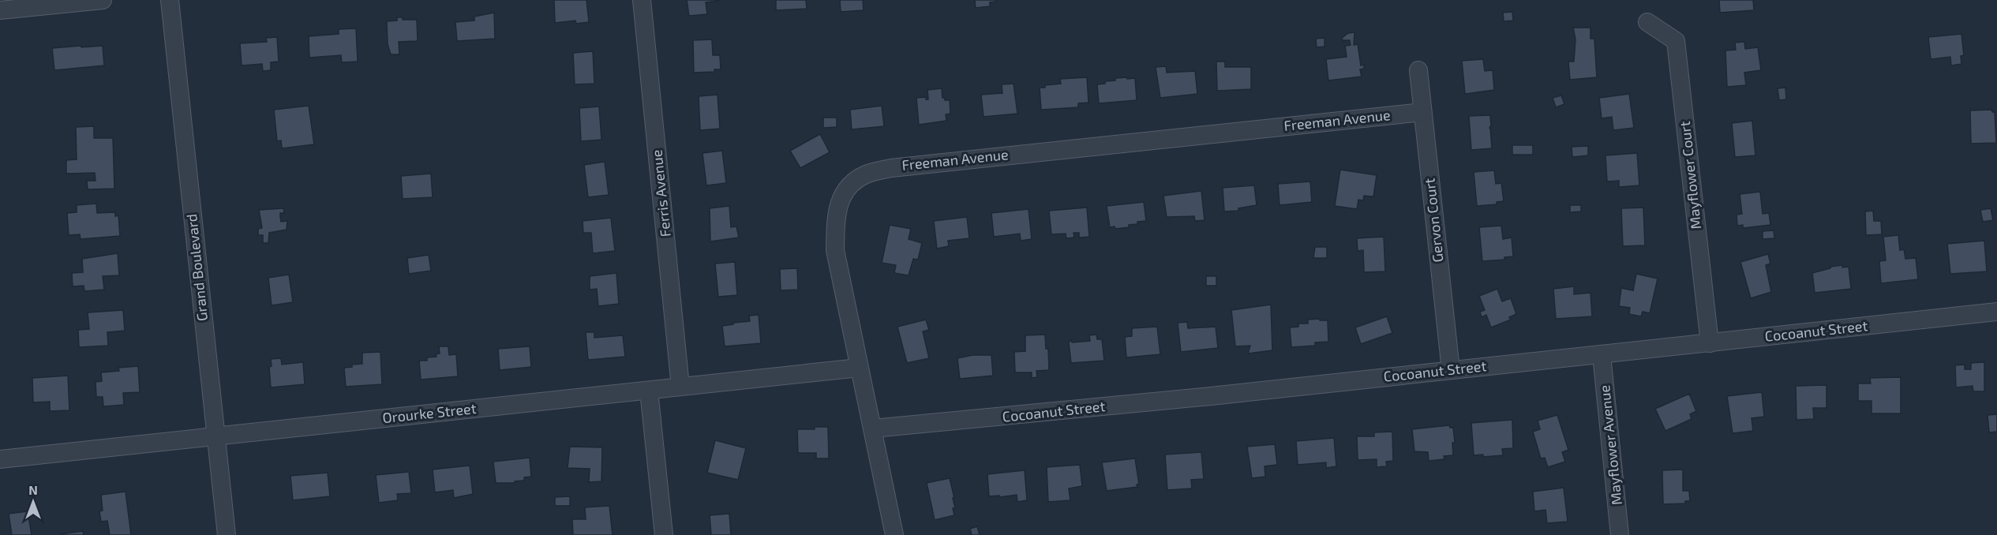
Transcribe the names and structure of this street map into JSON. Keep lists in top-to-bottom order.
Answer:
{
  "streets": {
    "street": [
      "Freeman Avenue",
      "Mayflower Court",
      "Ferris Avenue",
      "Gervon Court",
      "Grand Boulevard",
      "Cocoanut Street",
      "Orourke Street",
      "Mayflower Avenue"
    ]
  },
  "crossings": [
    ["Freeman Avenue", "Gervon Court"],
    ["Freeman Avenue", "Cocoanut Street"],
    ["Freeman Avenue", "Orourke Street"],
    ["Mayflower Court", "Cocoanut Street"],
    ["Ferris Avenue", "Orourke Street"],
    ["Gervon Court", "Cocoanut Street"],
    ["Grand Boulevard", "Orourke Street"],
    ["Cocoanut Street", "Mayflower Avenue"]
  ],
  "north": "top"
}
